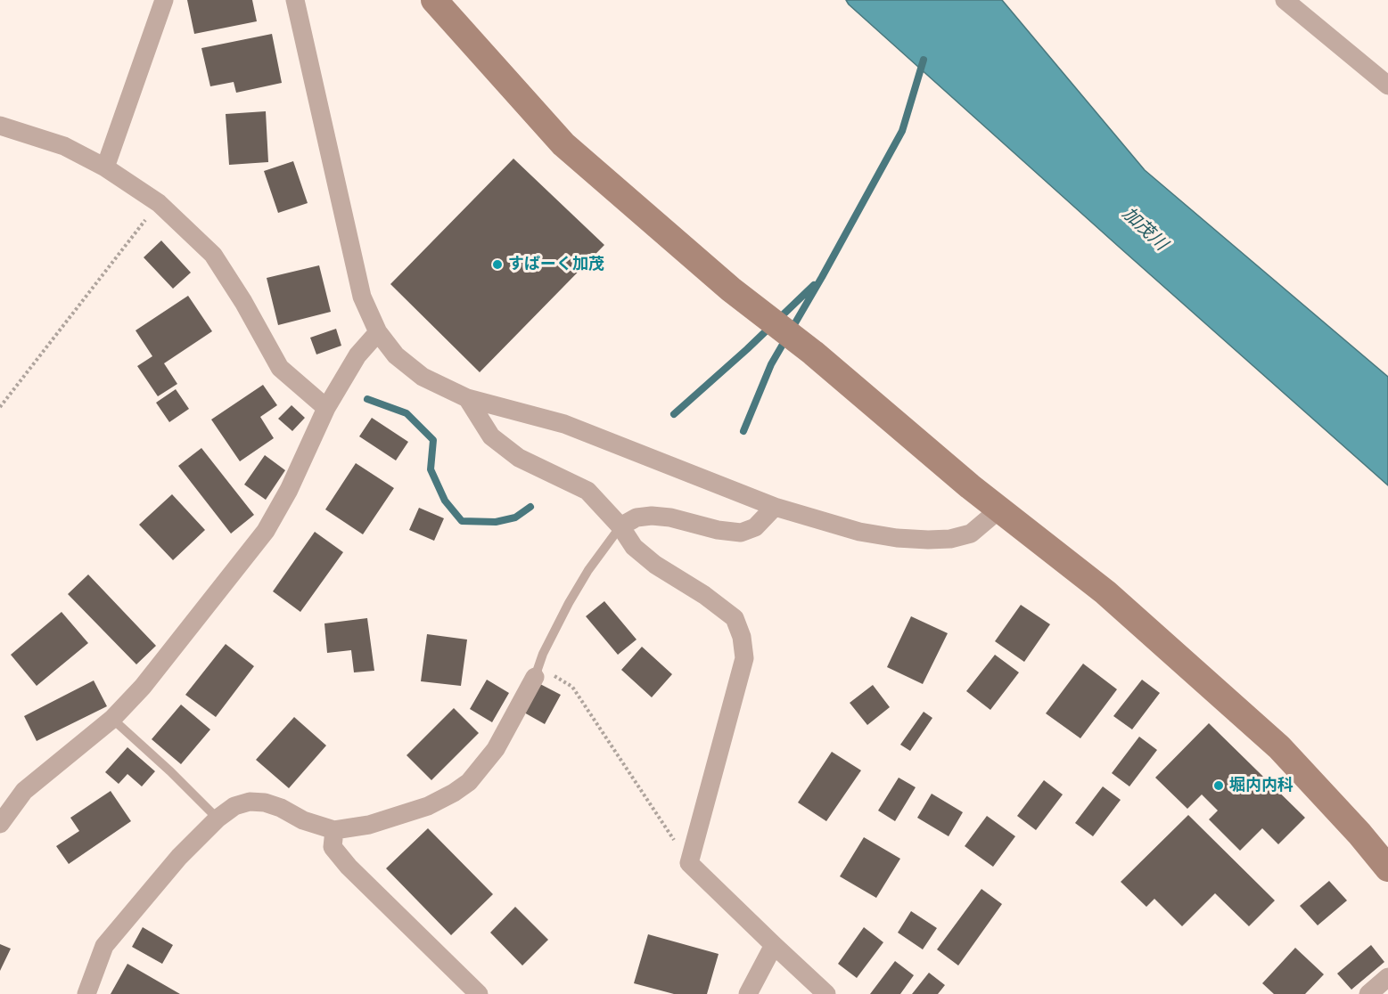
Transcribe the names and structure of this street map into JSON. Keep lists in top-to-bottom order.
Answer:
{
  "water": ["加茂川"],
  "places": ["すぱーく加茂", "堀内内科"]
}
